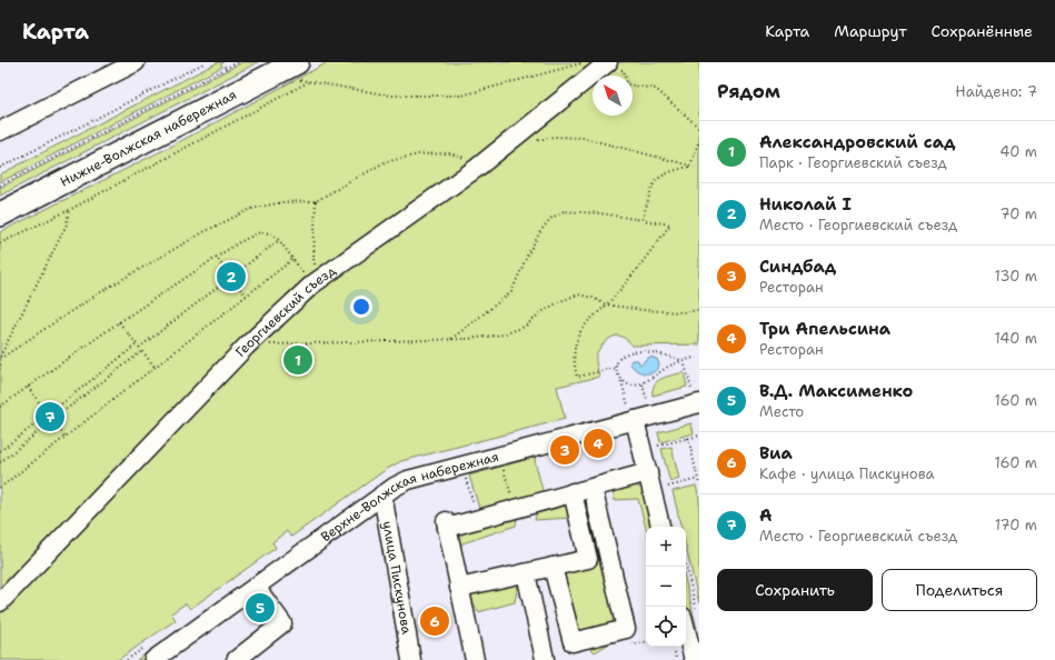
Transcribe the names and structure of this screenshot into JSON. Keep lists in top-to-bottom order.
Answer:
{
  "streets": {
    "main road": ["Нижне-Волжская набережная"],
    "street": ["Георгиевский съезд", "Верхне-Волжская набережная", "улица Пискунова"]
  },
  "crossings": [
    ["Верхне-Волжская набережная", "улица Пискунова"]
  ],
  "north": "top left",
  "page": {
    "header": "Карта",
    "nav": ["Карта", "Маршрут", "Сохранённые"],
    "heading": ["Рядом", "Найдено: 7"],
    "list": [
      {
        "mark": "1",
        "name": "Александровский сад",
        "note": "Парк · Георгиевский съезд",
        "value": "40 m"
      },
      {
        "mark": "2",
        "name": "Николай I",
        "note": "Место · Георгиевский съезд",
        "value": "70 m"
      },
      {
        "mark": "3",
        "name": "Синдбад",
        "note": "Ресторан",
        "value": "130 m"
      },
      {
        "mark": "4",
        "name": "Три Апельсина",
        "note": "Ресторан",
        "value": "140 m"
      },
      {
        "mark": "5",
        "name": "В.Д. Максименко",
        "note": "Место",
        "value": "160 m"
      },
      {
        "mark": "6",
        "name": "Виа",
        "note": "Кафе · улица Пискунова",
        "value": "160 m"
      },
      {
        "mark": "7",
        "name": "А",
        "note": "Место · Георгиевский съезд",
        "value": "170 m"
      }
    ],
    "pins": [
      "2",
      "1",
      "7",
      "4",
      "3",
      "5",
      "6"
    ],
    "map_buttons": ["+", "−"],
    "buttons": ["Сохранить", "Поделиться"]
  }
}
